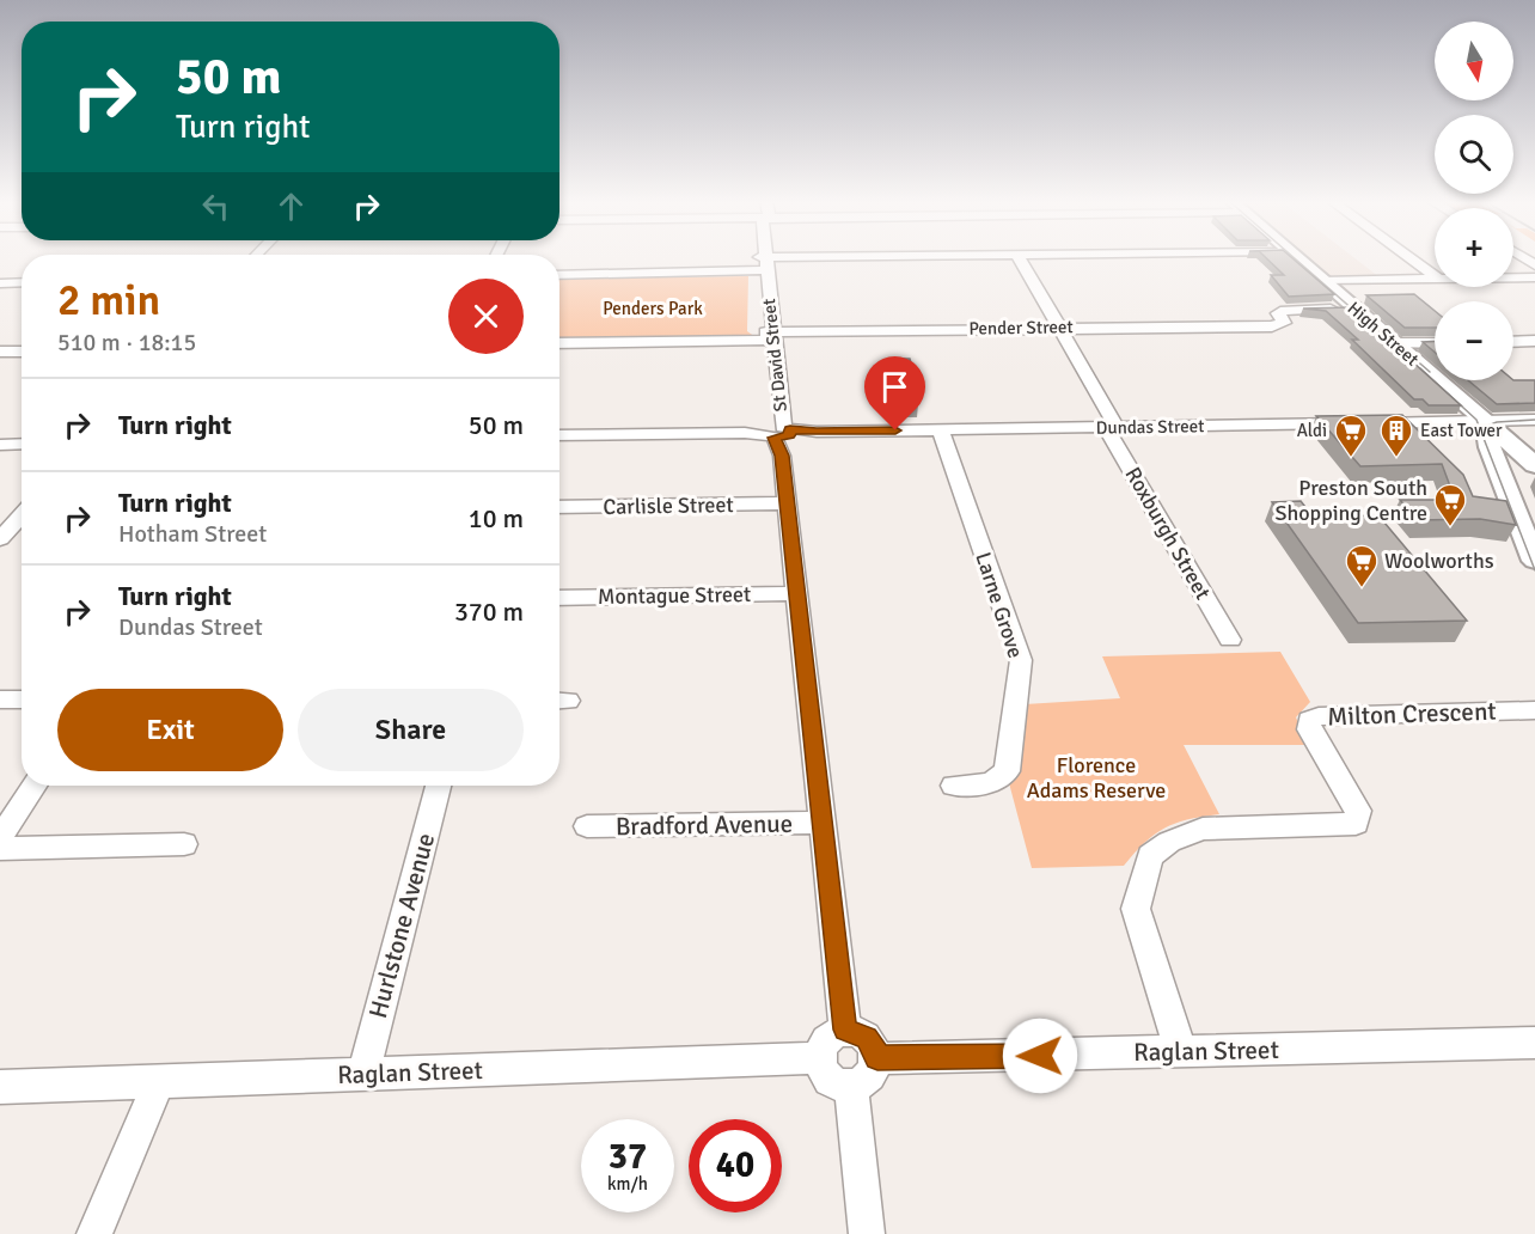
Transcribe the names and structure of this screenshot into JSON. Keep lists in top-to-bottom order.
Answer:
{
  "streets": {
    "main road": ["High Street"],
    "street": [
      "Pender Street",
      "St David Street",
      "Dundas Street",
      "Carlisle Street",
      "Roxburgh Street",
      "Montague Street",
      "Larne Grove",
      "Milton Crescent",
      "Bradford Avenue",
      "Hurlstone Avenue",
      "Raglan Street"
    ]
  },
  "crossings": [
    ["Pender Street", "High Street"],
    ["Pender Street", "St David Street"],
    ["Pender Street", "Roxburgh Street"],
    ["High Street", "Dundas Street"],
    ["St David Street", "Dundas Street"],
    ["St David Street", "Carlisle Street"],
    ["St David Street", "Montague Street"],
    ["St David Street", "Bradford Avenue"],
    ["St David Street", "Raglan Street"],
    ["Dundas Street", "Roxburgh Street"],
    ["Dundas Street", "Larne Grove"],
    ["Milton Crescent", "Raglan Street"],
    ["Hurlstone Avenue", "Raglan Street"]
  ],
  "parks": ["Penders Park", "Florence Adams Reserve"],
  "places": {
    "supermarket": ["Aldi", "Preston South Shopping Centre", "Woolworths"],
    "building": ["East Tower"]
  },
  "north": "bottom",
  "page": {
    "map_buttons": ["+", "−"],
    "turn": ["50 m", "Turn right"],
    "heading": ["2 min", "510 m · 18:15"],
    "list": [
      {
        "name": "Turn right",
        "value": "50 m"
      },
      {
        "name": "Turn right",
        "note": "Hotham Street",
        "value": "10 m"
      },
      {
        "name": "Turn right",
        "note": "Dundas Street",
        "value": "370 m"
      }
    ],
    "buttons": ["Exit", "Share"],
    "speed": "37 km/h",
    "limit": "40"
  }
}
